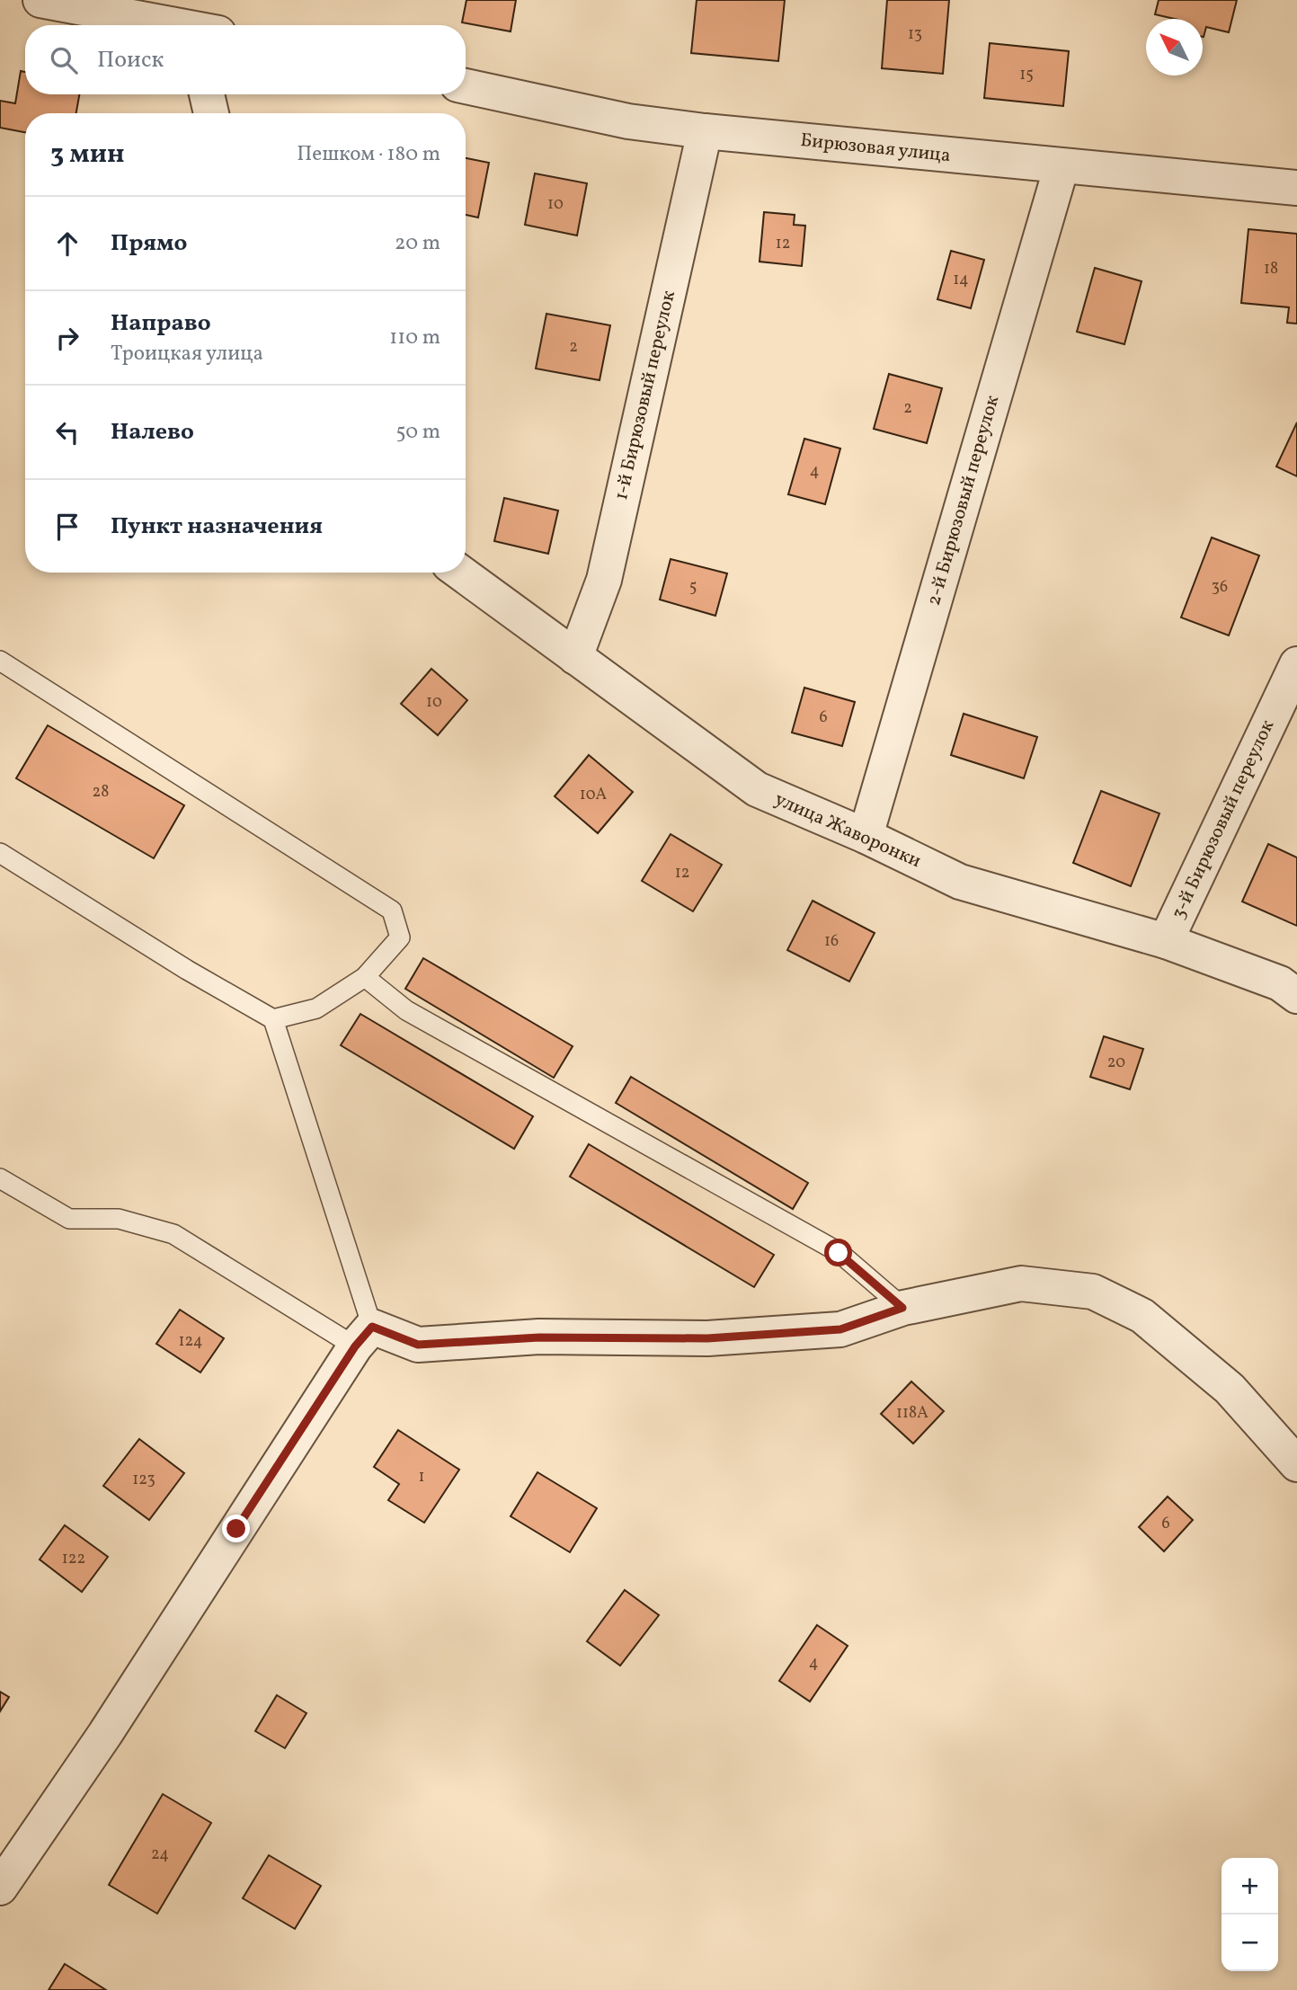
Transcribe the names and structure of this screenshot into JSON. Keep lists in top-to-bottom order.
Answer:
{
  "streets": {
    "street": [
      "Бирюзовая улица",
      "1-й Бирюзовый переулок",
      "2-й Бирюзовый переулок",
      "3-й Бирюзовый переулок",
      "улица Жаворонки"
    ]
  },
  "crossings": [
    ["Бирюзовая улица", "1-й Бирюзовый переулок"],
    ["Бирюзовая улица", "2-й Бирюзовый переулок"],
    ["1-й Бирюзовый переулок", "улица Жаворонки"],
    ["2-й Бирюзовый переулок", "улица Жаворонки"],
    ["3-й Бирюзовый переулок", "улица Жаворонки"]
  ],
  "house_numbers": [
    "13",
    "15",
    "10",
    "12",
    "18",
    "14",
    "2",
    "2",
    "4",
    "5",
    "36",
    "10",
    "6",
    "28",
    "10А",
    "12",
    "16",
    "20",
    "124",
    "118А",
    "1",
    "123",
    "6",
    "122",
    "4",
    "24"
  ],
  "north": "top left",
  "page": {
    "search": "Поиск",
    "heading": ["3 мин", "Пешком · 180 m"],
    "list": [
      ["Прямо", "20 m"],
      ["Направо", "Троицкая улица", "110 m"],
      ["Налево", "50 m"],
      "Пункт назначения"
    ],
    "map_buttons": ["+", "−"]
  }
}
